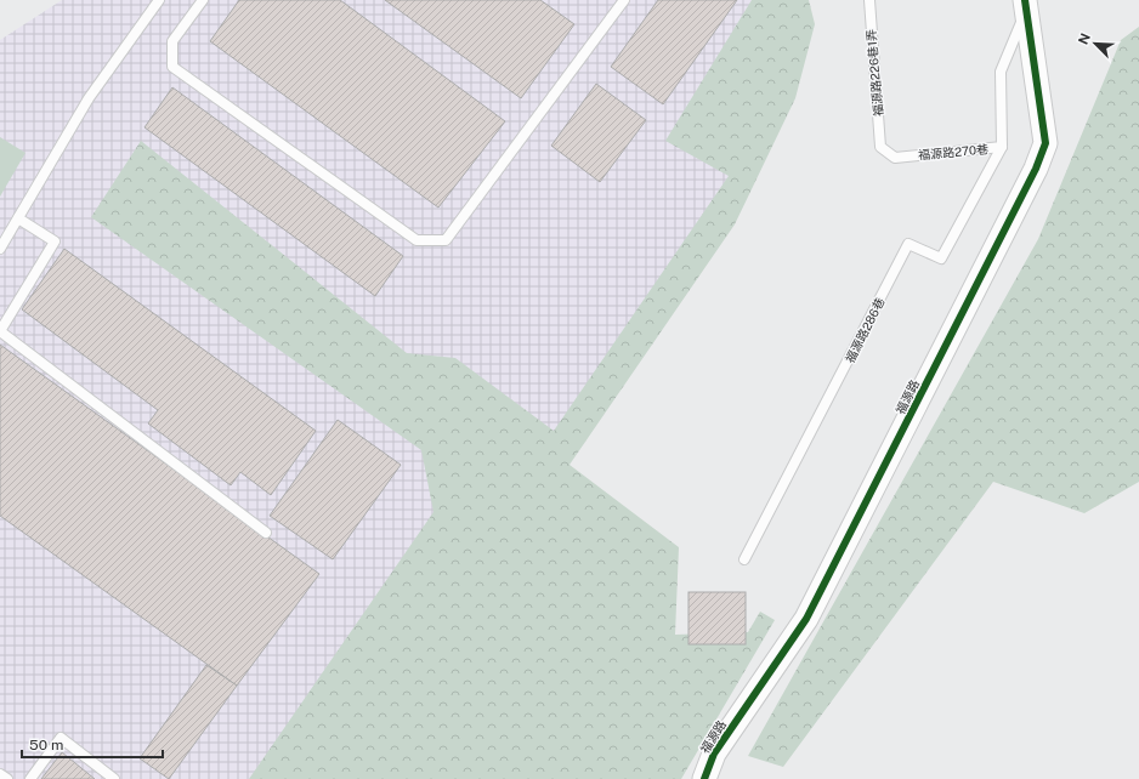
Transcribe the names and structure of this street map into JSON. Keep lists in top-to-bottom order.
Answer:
{
  "streets": {
    "street": ["福源路"],
    "lane": ["福源路226巷1弄", "福源路270巷", "福源路286巷"]
  },
  "crossings": [
    ["福源路226巷1弄", "福源路270巷"],
    ["福源路270巷", "福源路286巷"],
    ["福源路270巷", "福源路"]
  ],
  "scale_bar": "50 m",
  "north": "top left"
}
